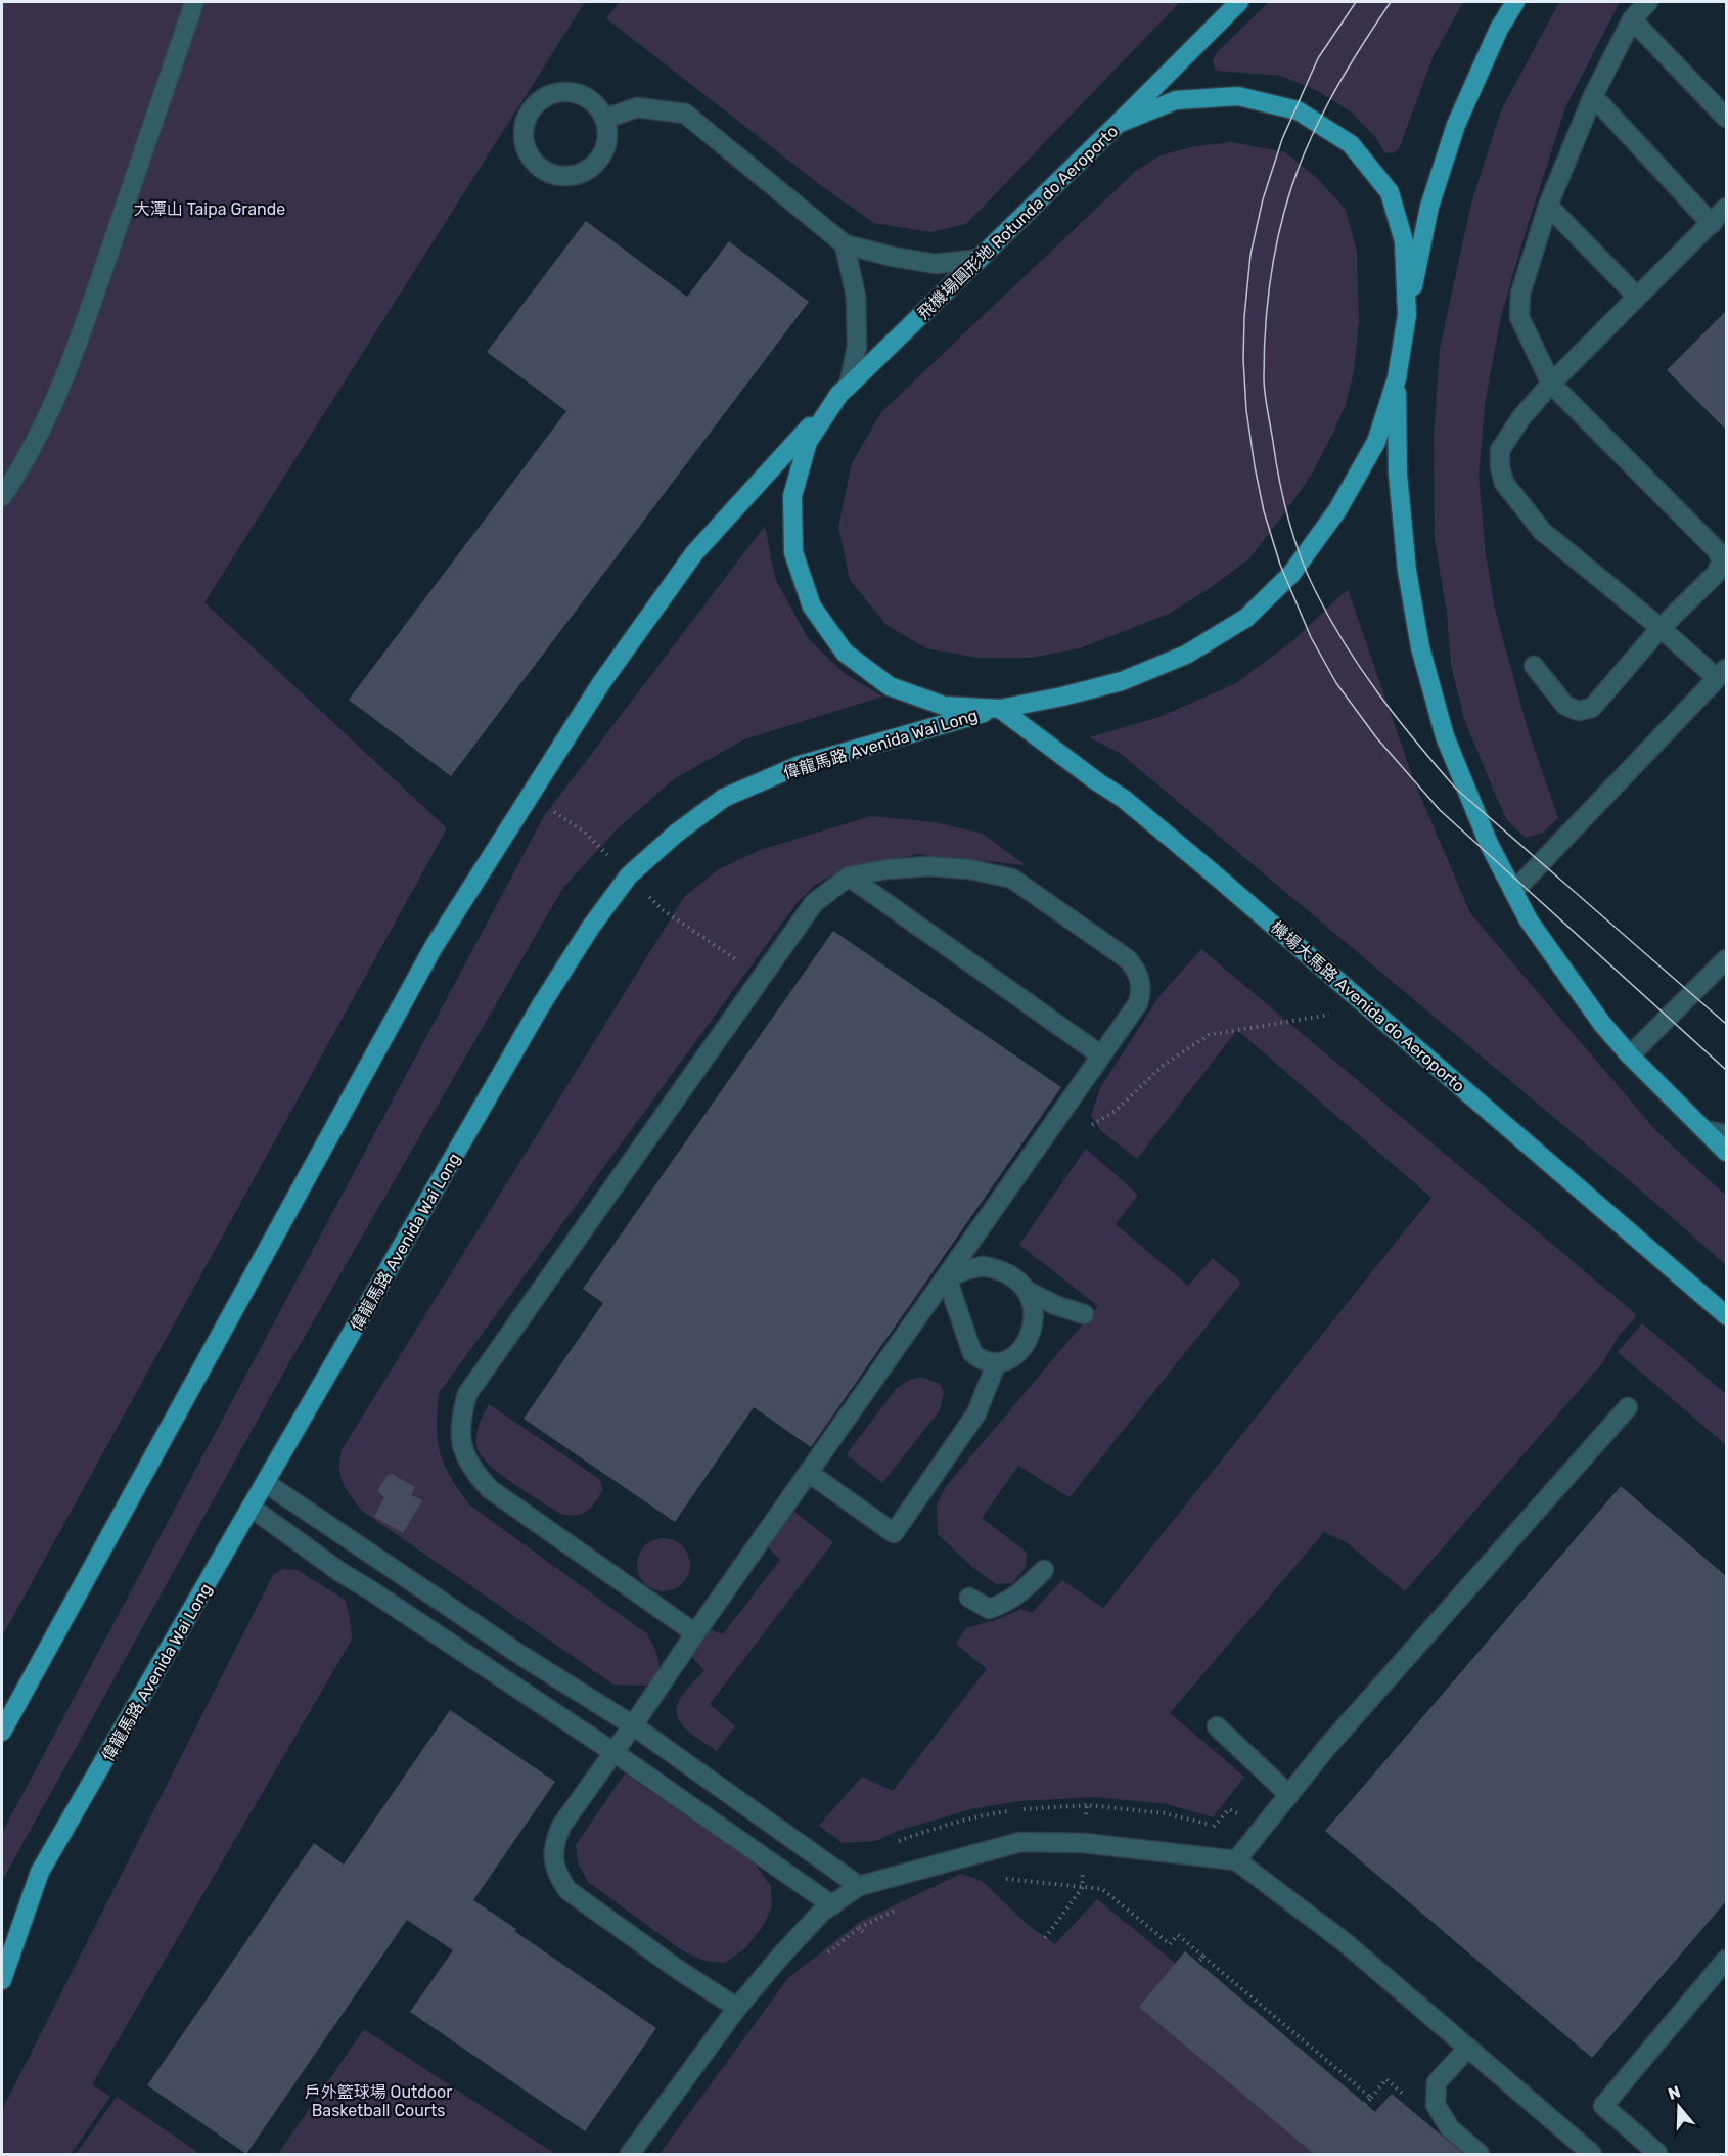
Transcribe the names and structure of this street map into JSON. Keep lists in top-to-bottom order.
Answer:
{
  "streets": {
    "main road": ["飛機場圓形地 Rotunda do Aeroporto", "偉龍馬路 Avenida Wai Long", "機場大馬路 Avenida do Aeroporto"]
  },
  "crossings": [
    ["飛機場圓形地 Rotunda do Aeroporto", "偉龍馬路 Avenida Wai Long"],
    ["飛機場圓形地 Rotunda do Aeroporto", "機場大馬路 Avenida do Aeroporto"],
    ["偉龍馬路 Avenida Wai Long", "機場大馬路 Avenida do Aeroporto"]
  ],
  "parks": ["大潭山 Taipa Grande", "戶外籃球場 Outdoor Basketball Courts"],
  "north": "top"
}
